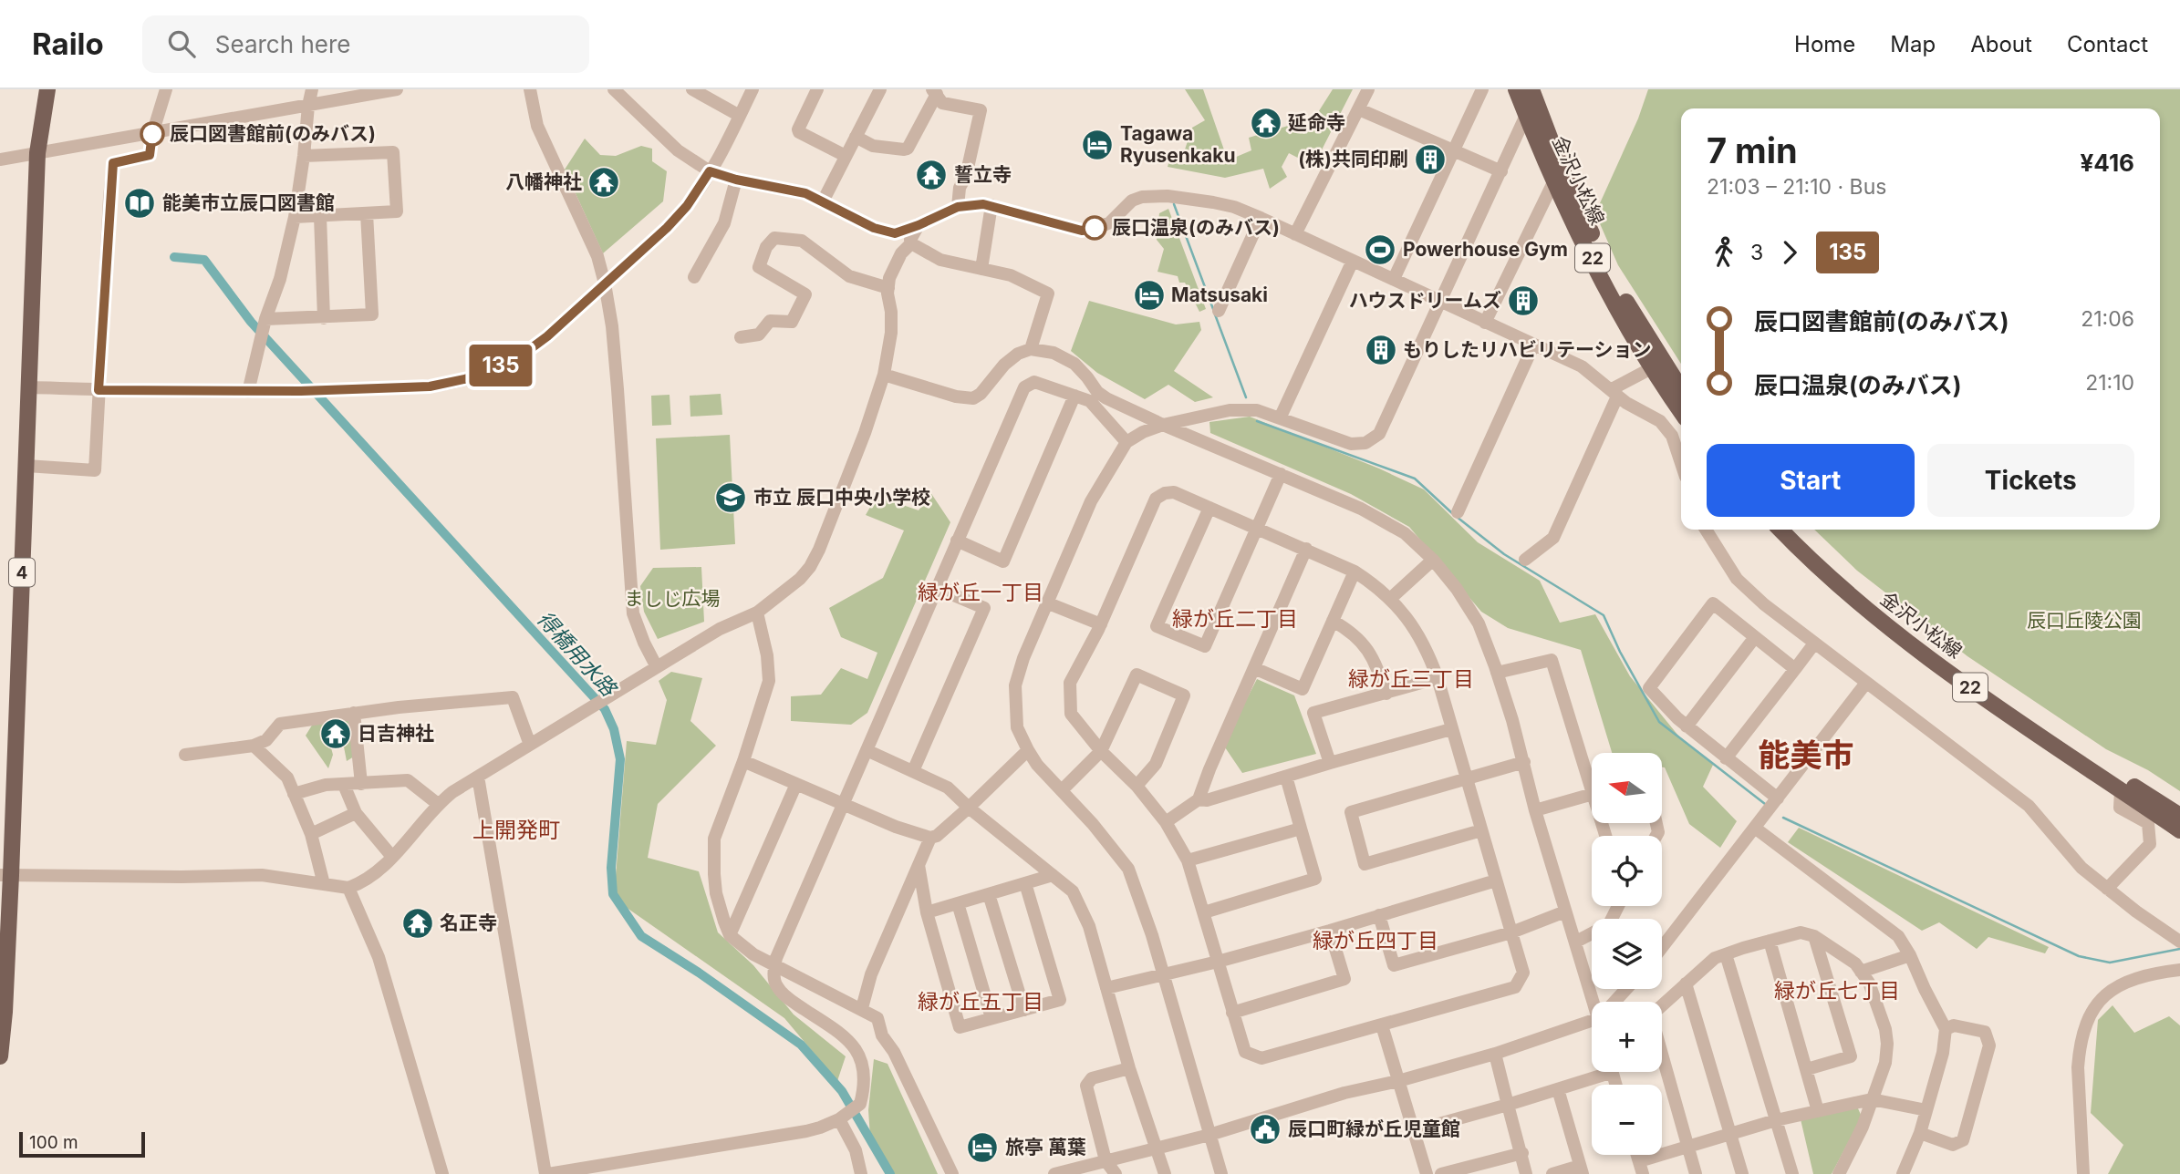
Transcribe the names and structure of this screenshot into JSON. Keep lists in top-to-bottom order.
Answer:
{
  "streets": {
    "main road": ["金沢小松線", "22", "4"]
  },
  "districts": [
    "緑が丘一丁目",
    "緑が丘二丁目",
    "緑が丘三丁目",
    "能美市",
    "上開発町",
    "緑が丘四丁目",
    "緑が丘七丁目",
    "緑が丘五丁目"
  ],
  "water": ["得橋用水路"],
  "parks": ["ましじ広場", "辰口丘陵公園"],
  "places": {
    "temple": [
      "延命寺",
      "誓立寺",
      "八幡神社",
      "日吉神社",
      "名正寺"
    ],
    "other": ["辰口図書館前(のみバス)", "辰口温泉(のみバス)"],
    "hotel": ["Tagawa Ryusenkaku", "Matsusaki", "旅亭 萬葉"],
    "building": ["(株)共同印刷", "ハウスドリームズ", "もりしたリハビリテーション"],
    "library": ["能美市立辰口図書館"],
    "sports": ["Powerhouse Gym"],
    "school or university": ["市立 辰口中央小学校"],
    "public building": ["辰口町緑が丘児童館"]
  },
  "lines": ["bus line 135"],
  "scale_bar": "100 m",
  "north": "left",
  "page": {
    "header": "Railo",
    "search": "Search here",
    "nav": [
      "Home",
      "Map",
      "About",
      "Contact"
    ],
    "on_map": "135",
    "heading": ["7 min", "21:03 – 21:10 · Bus", "¥416"],
    "legs": ["3", "135"],
    "list": [
      {
        "name": "辰口図書館前(のみバス)",
        "value": "21:06"
      },
      {
        "name": "辰口温泉(のみバス)",
        "value": "21:10"
      }
    ],
    "buttons": ["Start", "Tickets"],
    "map_buttons": ["+", "−"],
    "scale": "100 m"
  }
}
